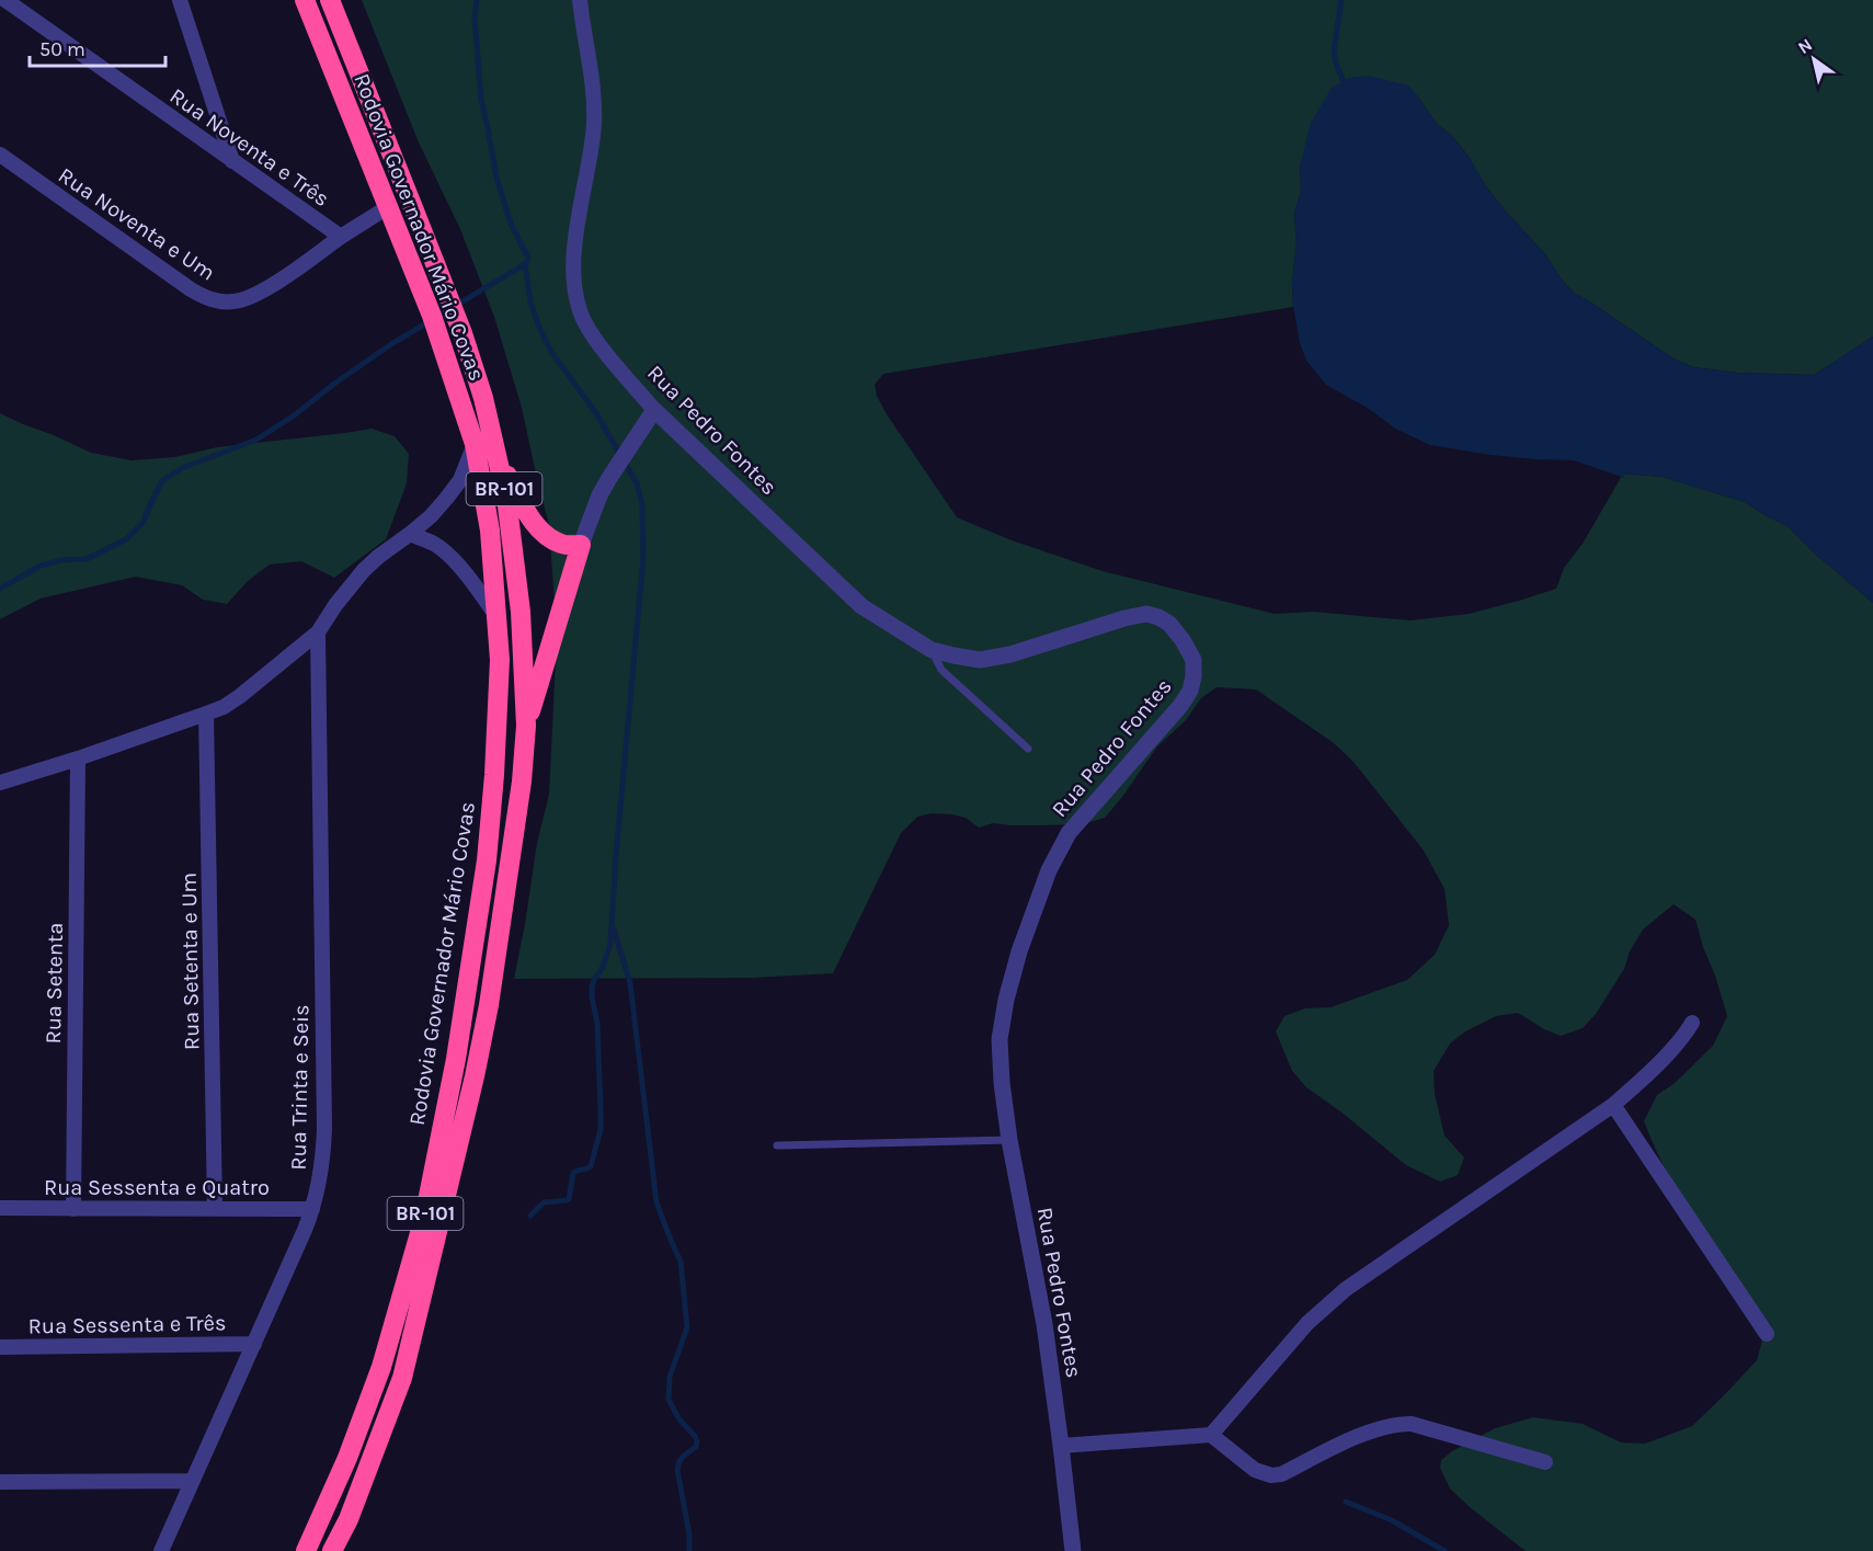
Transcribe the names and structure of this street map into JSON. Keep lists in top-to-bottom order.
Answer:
{
  "streets": {
    "highway": ["Rodovia Governador Mário Covas", "BR-101"],
    "street": [
      "Rua Noventa e Três",
      "Rua Noventa e Um",
      "Rua Pedro Fontes",
      "Rua Setenta e Um",
      "Rua Setenta",
      "Rua Trinta e Seis",
      "Rua Sessenta e Quatro",
      "Rua Sessenta e Três"
    ]
  },
  "crossings": [
    ["Rua Noventa e Três", "Rua Noventa e Um"],
    ["Rua Noventa e Um", "Rodovia Governador Mário Covas"],
    ["Rua Setenta e Um", "Rua Sessenta e Quatro"],
    ["Rua Setenta", "Rua Sessenta e Quatro"],
    ["Rua Trinta e Seis", "Rua Sessenta e Quatro"],
    ["Rua Trinta e Seis", "Rua Sessenta e Três"]
  ],
  "scale_bar": "50 m",
  "north": "top left"
}
